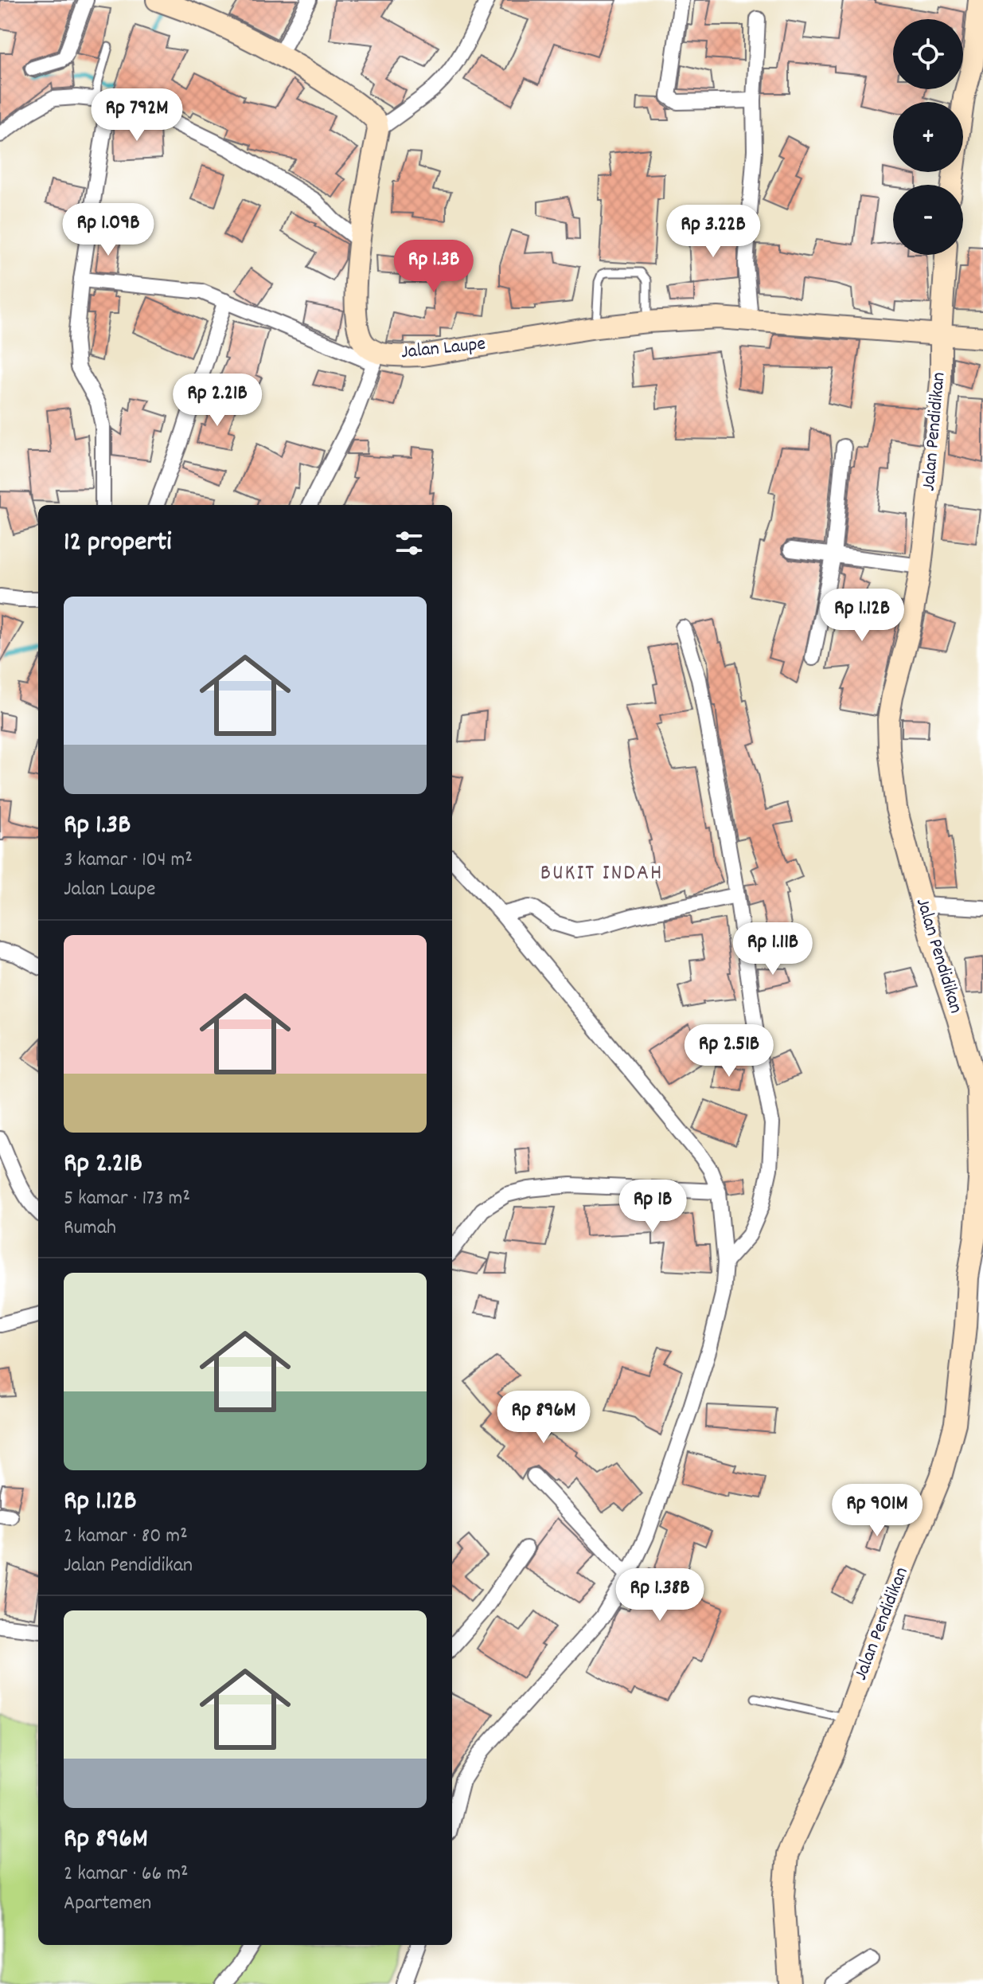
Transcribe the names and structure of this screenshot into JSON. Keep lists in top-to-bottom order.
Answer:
{
  "streets": {
    "street": ["Jalan Laupe", "Jalan Pendidikan"]
  },
  "crossings": [
    ["Jalan Laupe", "Jalan Pendidikan"]
  ],
  "districts": ["BUKIT INDAH"],
  "page": {
    "map_buttons": ["+", "−"],
    "price": [
      "Rp 792M",
      "Rp 1.09B",
      "Rp 3.22B",
      "Rp 1.3B",
      "Rp 2.21B",
      "Rp 1.12B",
      "Rp 1.11B",
      "Rp 2.51B",
      "Rp 1B",
      "Rp 896M",
      "Rp 901M",
      "Rp 1.38B"
    ],
    "heading": "12 properti",
    "list": [
      {
        "name": "Rp 1.3B",
        "note": "3 kamar · 104 m² · Jalan Laupe"
      },
      {
        "name": "Rp 2.21B",
        "note": "5 kamar · 173 m² · Rumah"
      },
      {
        "name": "Rp 1.12B",
        "note": "2 kamar · 80 m² · Jalan Pendidikan"
      },
      {
        "name": "Rp 896M",
        "note": "2 kamar · 66 m² · Apartemen"
      }
    ]
  }
}
